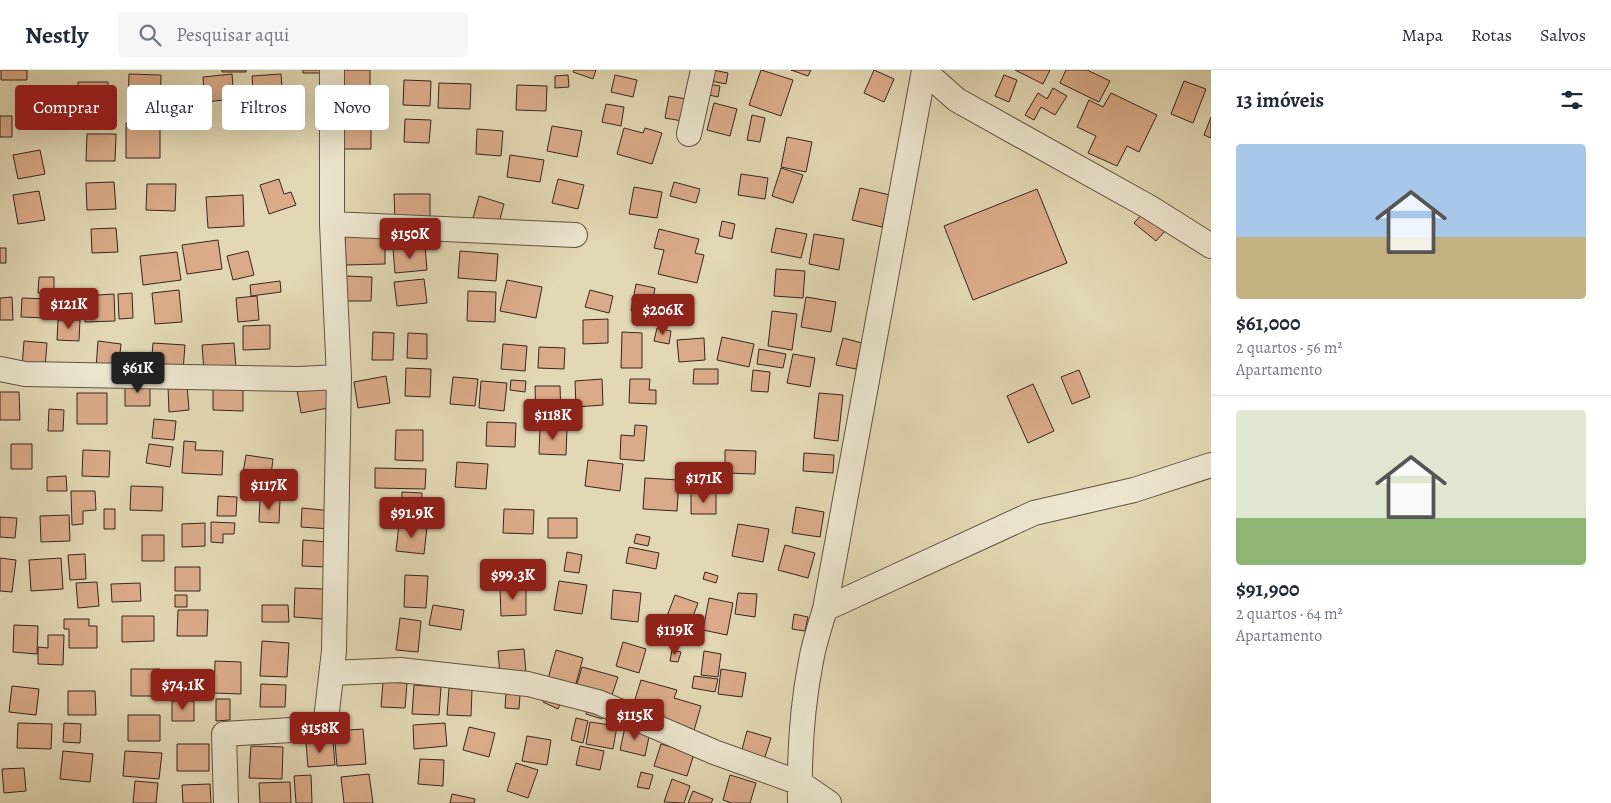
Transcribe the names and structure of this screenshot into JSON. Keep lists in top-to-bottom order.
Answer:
{
  "page": {
    "header": "Nestly",
    "search": "Pesquisar aqui",
    "nav": ["Mapa", "Rotas", "Salvos"],
    "heading": "13 imóveis",
    "chip": [
      "Comprar",
      "Alugar",
      "Filtros",
      "Novo"
    ],
    "list": [
      {
        "name": "$61,000",
        "note": "2 quartos · 56 m² · Apartamento"
      },
      {
        "name": "$91,900",
        "note": "2 quartos · 64 m² · Apartamento"
      }
    ],
    "price": [
      "$150K",
      "$121K",
      "$206K",
      "$61K",
      "$118K",
      "$171K",
      "$117K",
      "$91.9K",
      "$99.3K",
      "$119K",
      "$74.1K",
      "$115K",
      "$158K"
    ]
  }
}
